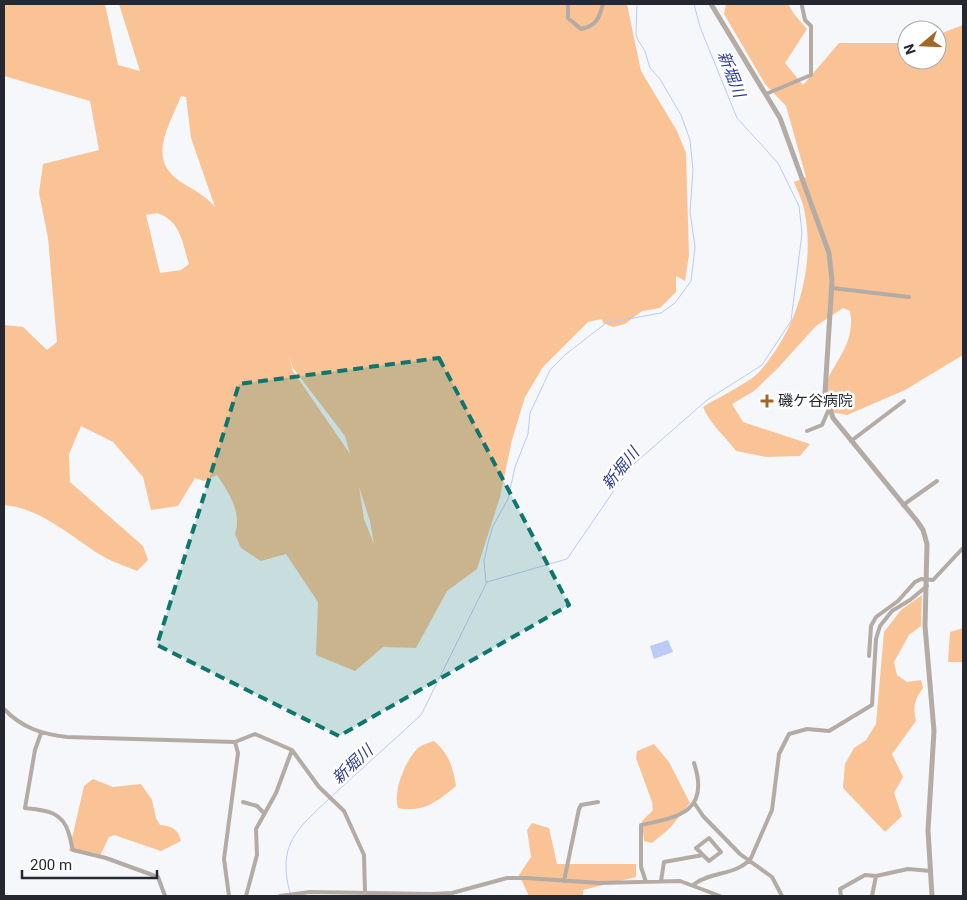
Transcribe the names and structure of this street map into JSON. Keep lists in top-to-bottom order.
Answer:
{
  "water": ["新堀川"],
  "places": {
    "health": ["磯ケ谷病院"]
  },
  "scale_bar": "200 m",
  "north": "left"
}
